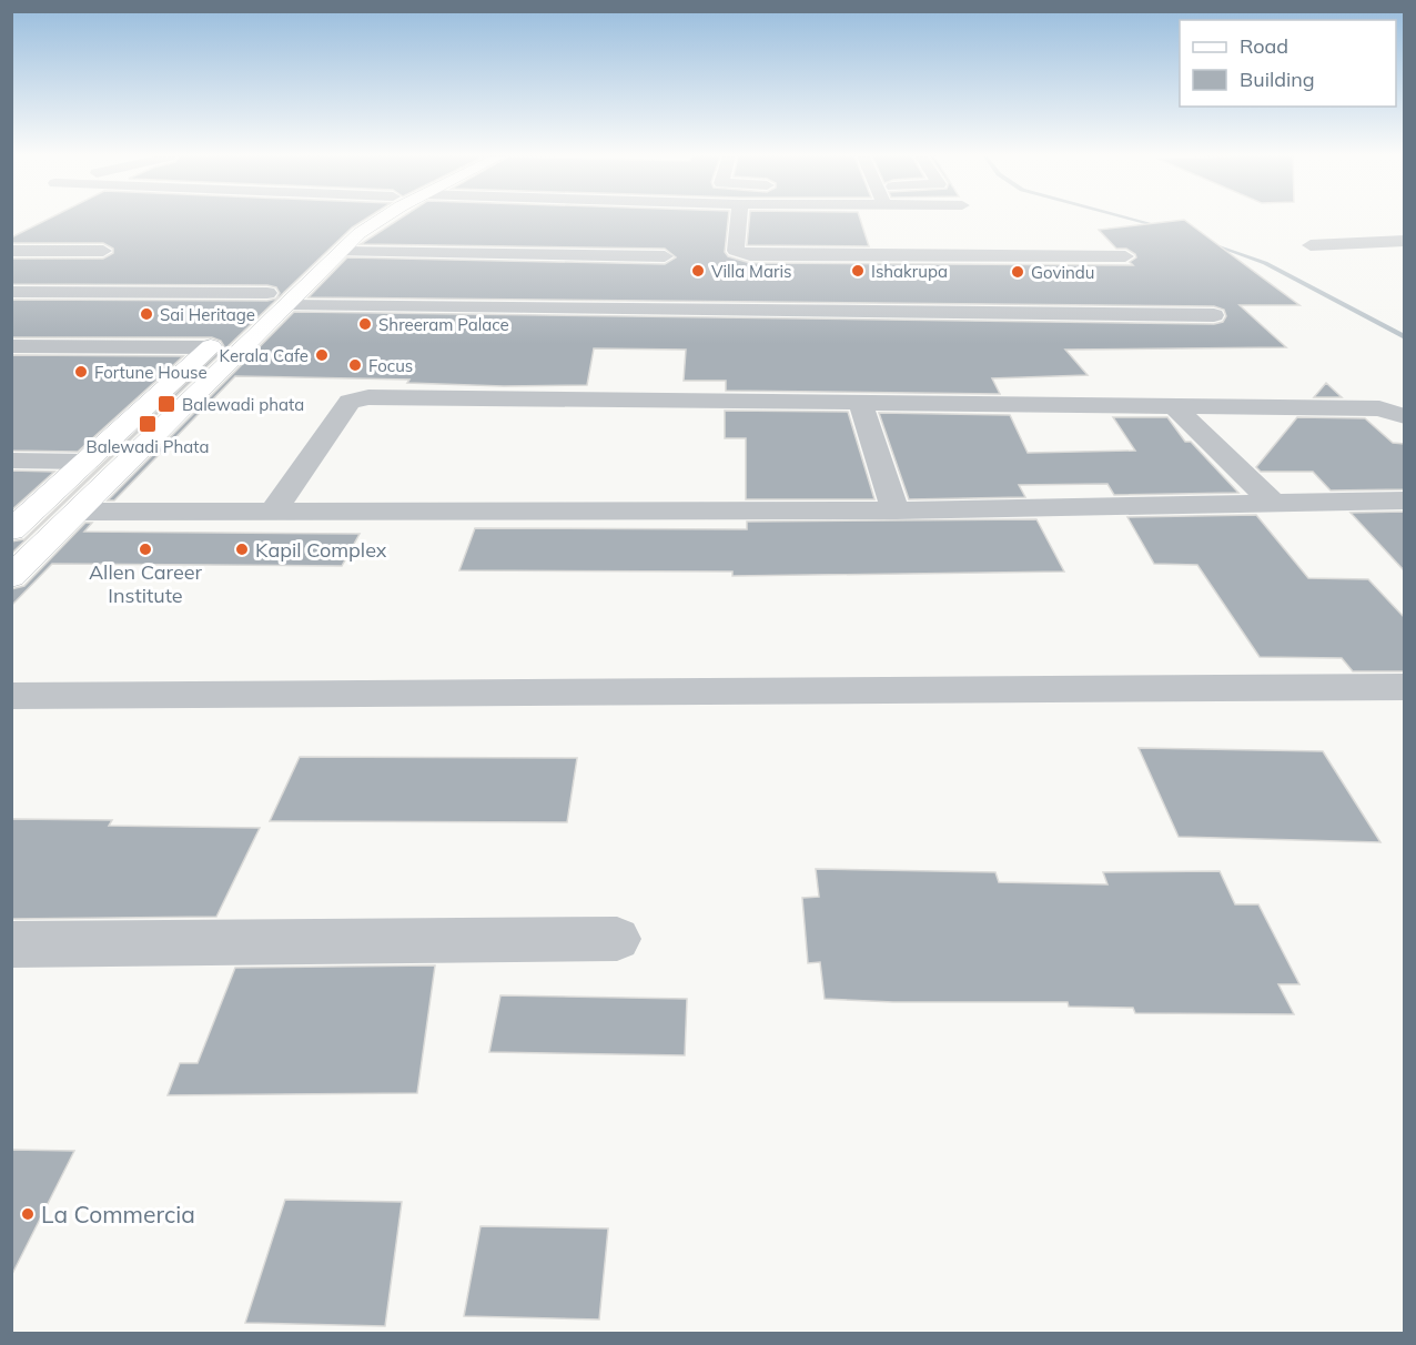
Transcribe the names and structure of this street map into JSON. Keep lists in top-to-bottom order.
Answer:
{
  "places": {
    "other": [
      "Villa Maris",
      "Ishakrupa",
      "Govindu",
      "Sai Heritage",
      "Shreeram Palace",
      "Kerala Cafe",
      "Focus",
      "Fortune House",
      "Allen Career Institute",
      "Kapil Complex",
      "La Commercia"
    ],
    "transit": ["Balewadi phata", "Balewadi Phata"]
  },
  "legend": ["Road", "Building"]
}
